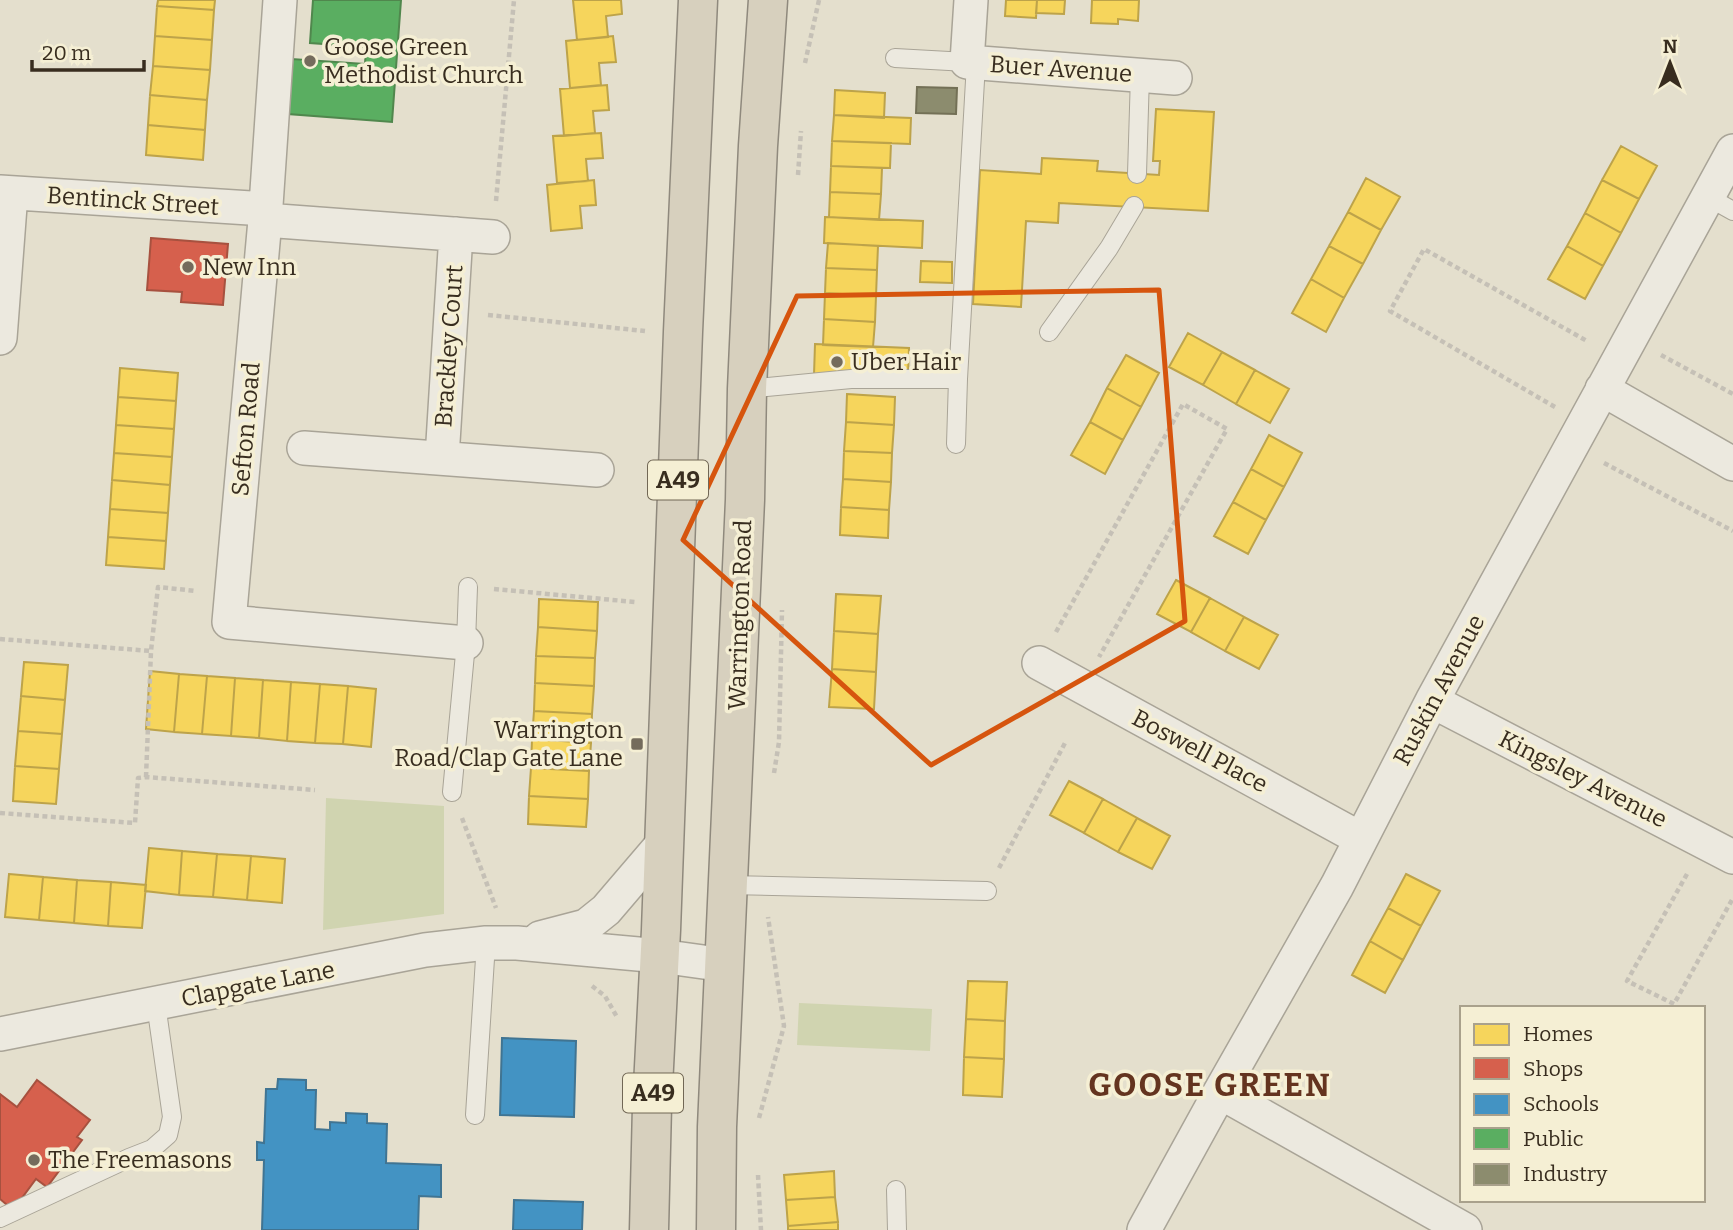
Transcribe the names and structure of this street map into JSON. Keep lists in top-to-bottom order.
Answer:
{
  "streets": {
    "highway": ["A49", "Warrington Road"],
    "street": [
      "Buer Avenue",
      "Bentinck Street",
      "Brackley Court",
      "Sefton Road",
      "Ruskin Avenue",
      "Boswell Place",
      "Kingsley Avenue",
      "Clapgate Lane"
    ]
  },
  "crossings": [
    ["Bentinck Street", "Brackley Court"],
    ["Bentinck Street", "Sefton Road"],
    ["A49", "Clapgate Lane"],
    ["Warrington Road", "Clapgate Lane"],
    ["Ruskin Avenue", "Boswell Place"],
    ["Ruskin Avenue", "Kingsley Avenue"]
  ],
  "districts": ["GOOSE GREEN"],
  "places": {
    "other": [
      "Goose Green Methodist Church",
      "New Inn",
      "Uber Hair",
      "The Freemasons"
    ],
    "transit": ["Warrington Road/Clap Gate Lane"]
  },
  "legend": [
    "Homes",
    "Shops",
    "Schools",
    "Public",
    "Industry"
  ],
  "scale_bar": "20 m",
  "north": "top"
}
